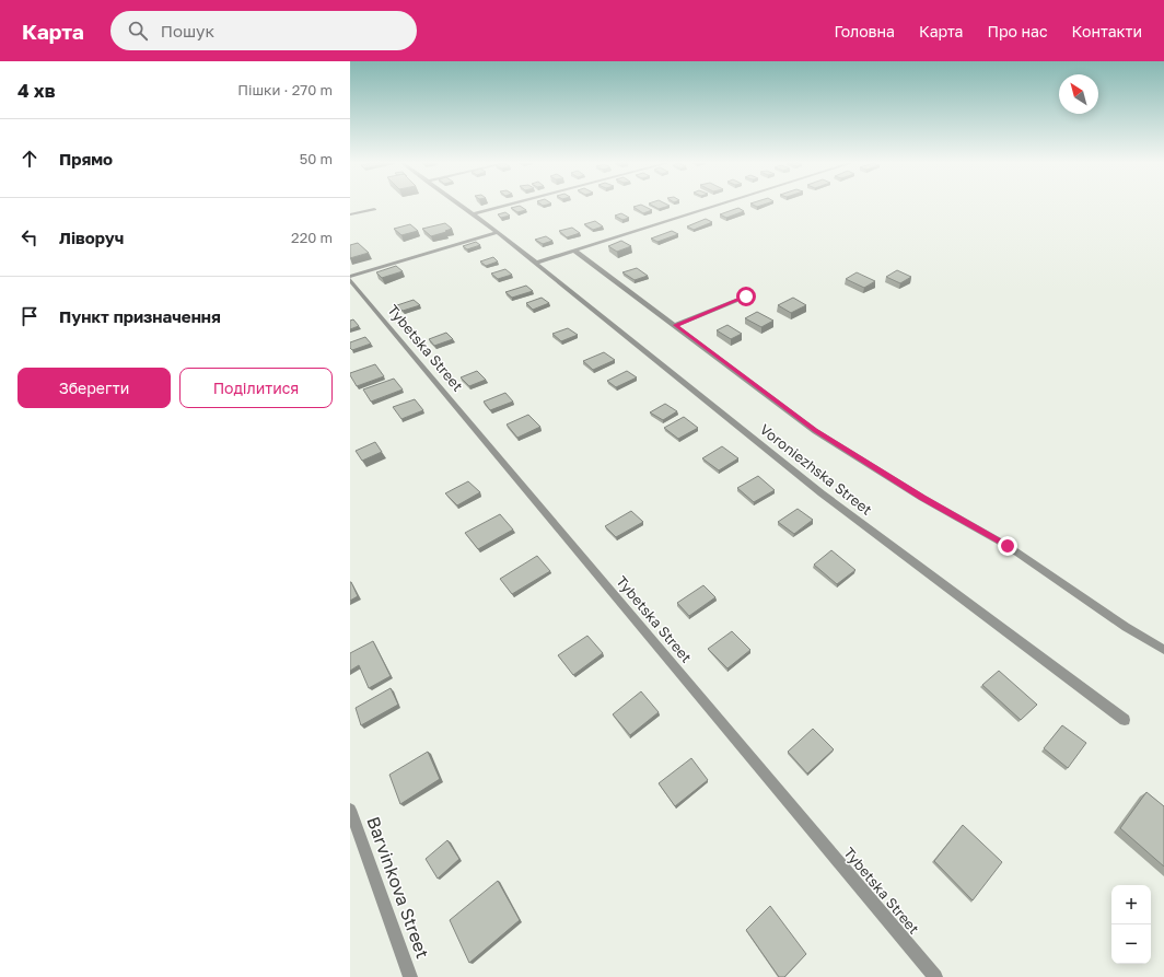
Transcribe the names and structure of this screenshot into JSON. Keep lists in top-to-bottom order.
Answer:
{
  "streets": {
    "street": ["Tybetska Street", "Voroniezhska Street", "Barvinkova Street"]
  },
  "north": "top left",
  "page": {
    "header": "Карта",
    "search": "Пошук",
    "nav": [
      "Головна",
      "Карта",
      "Про нас",
      "Контакти"
    ],
    "heading": ["4 хв", "Пішки · 270 m"],
    "list": [
      ["Прямо", "50 m"],
      ["Ліворуч", "220 m"],
      "Пункт призначення"
    ],
    "buttons": ["Зберегти", "Поділитися"],
    "map_buttons": ["+", "−"]
  }
}
